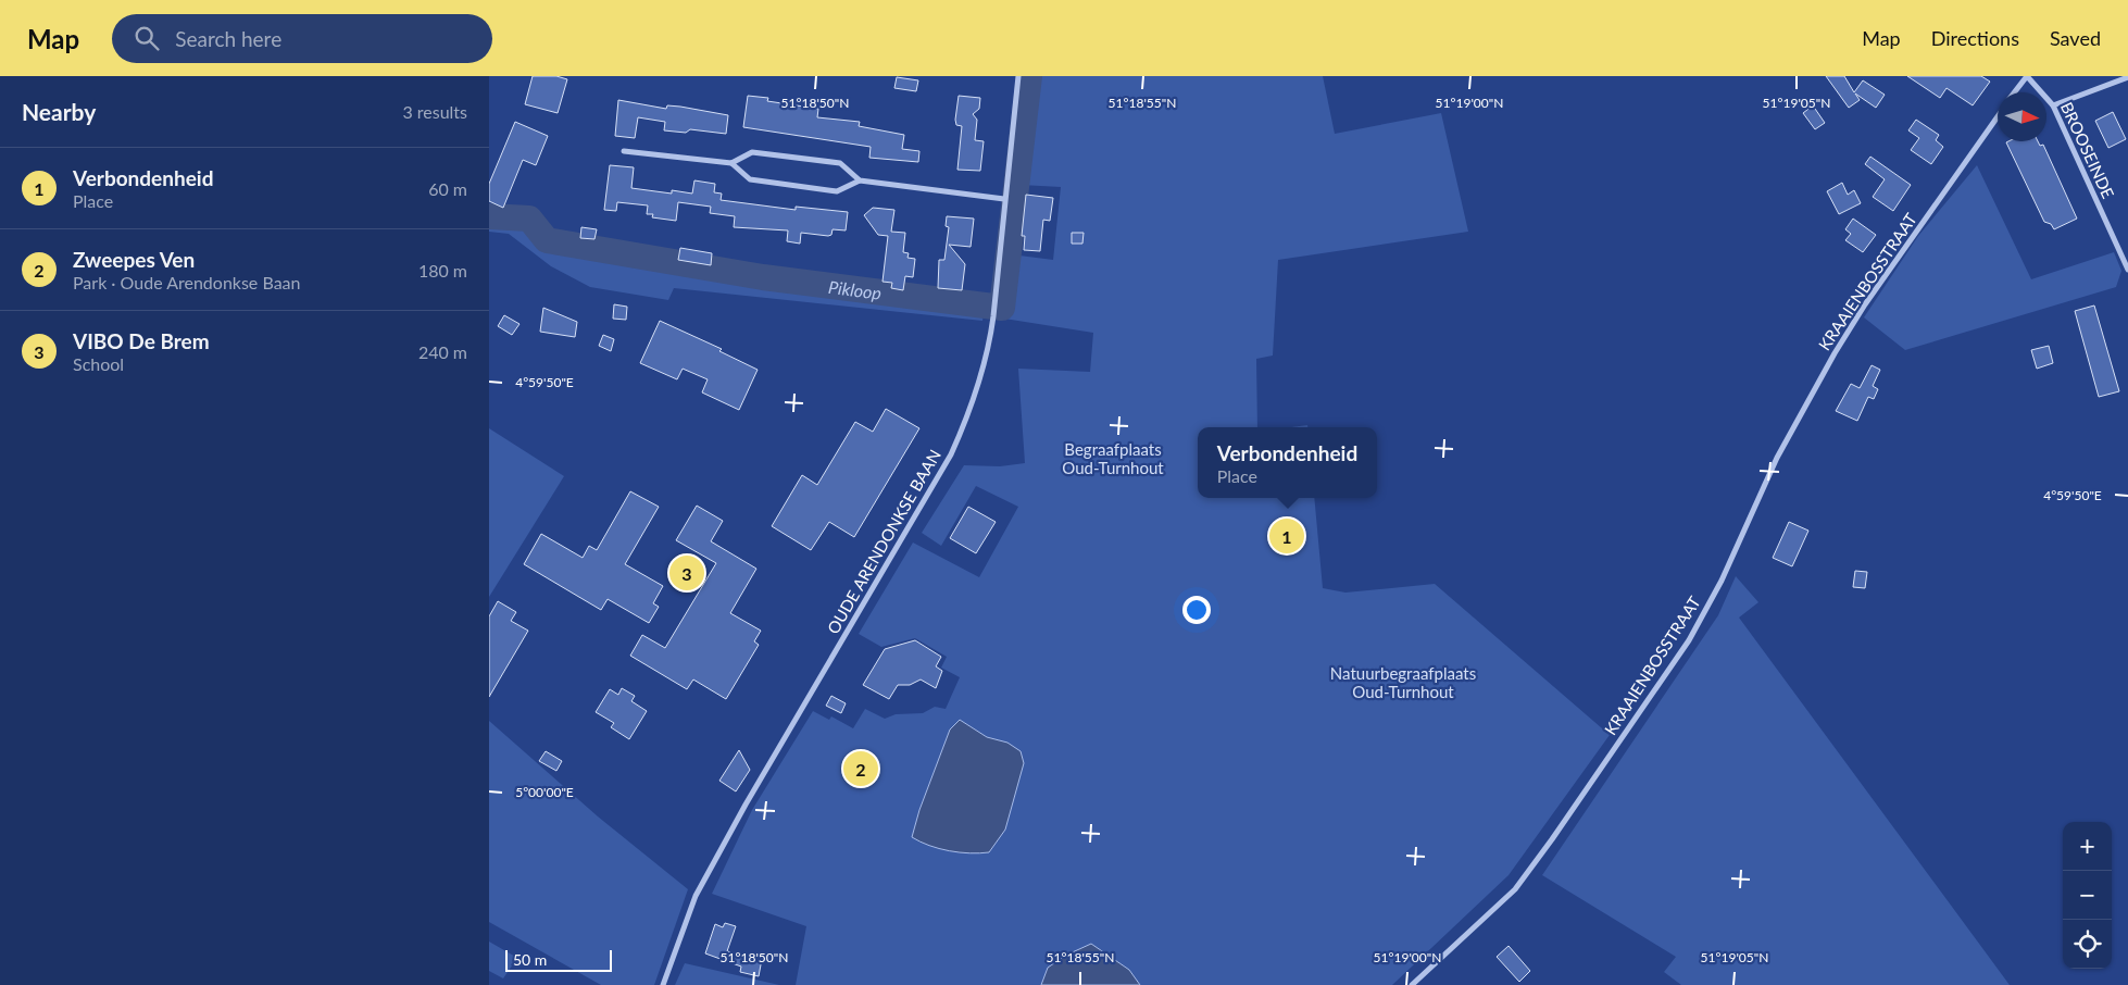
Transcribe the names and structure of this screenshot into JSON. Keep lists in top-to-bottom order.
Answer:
{
  "streets": {
    "street": ["BROOSEINDE", "KRAAIENBOSSTRAAT", "OUDE ARENDONKSE BAAN"]
  },
  "water": ["Pikloop"],
  "parks": ["Begraafplaats Oud-Turnhout", "Natuurbegraafplaats Oud-Turnhout"],
  "scale_bar": "50 m",
  "north": "right",
  "page": {
    "header": "Map",
    "search": "Search here",
    "nav": ["Map", "Directions", "Saved"],
    "heading": ["Nearby", "3 results"],
    "list": [
      {
        "mark": "1",
        "name": "Verbondenheid",
        "note": "Place",
        "value": "60 m"
      },
      {
        "mark": "2",
        "name": "Zweepes Ven",
        "note": "Park · Oude Arendonkse Baan",
        "value": "180 m"
      },
      {
        "mark": "3",
        "name": "VIBO De Brem",
        "note": "School",
        "value": "240 m"
      }
    ],
    "popup": ["Verbondenheid", "Place"],
    "pins": ["1", "3", "2"],
    "map_buttons": ["+", "−"],
    "scale": "50 m"
  },
  "coordinates": [
    "51°18'50\"N",
    "51°18'55\"N",
    "51°19'00\"N",
    "51°19'05\"N",
    "4°59'50\"E",
    "5°00'00\"E"
  ]
}
